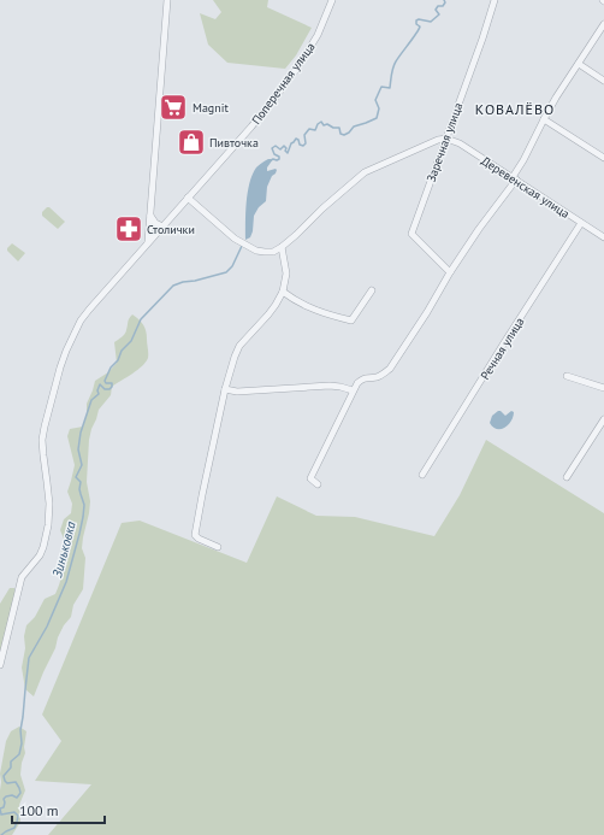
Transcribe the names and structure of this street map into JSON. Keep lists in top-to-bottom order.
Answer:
{
  "streets": {
    "street": [
      "Поперечная улица",
      "Заречная улица",
      "Деревенская улица",
      "Речная улица"
    ]
  },
  "crossings": [
    ["Заречная улица", "Деревенская улица"],
    ["Деревенская улица", "Речная улица"]
  ],
  "districts": ["КОВАЛЁВО"],
  "water": ["Зиньковка"],
  "places": {
    "supermarket": ["Magnit"],
    "shop": ["Пивточка"],
    "pharmacy": ["Столички"]
  },
  "scale_bar": "100 m"
}
